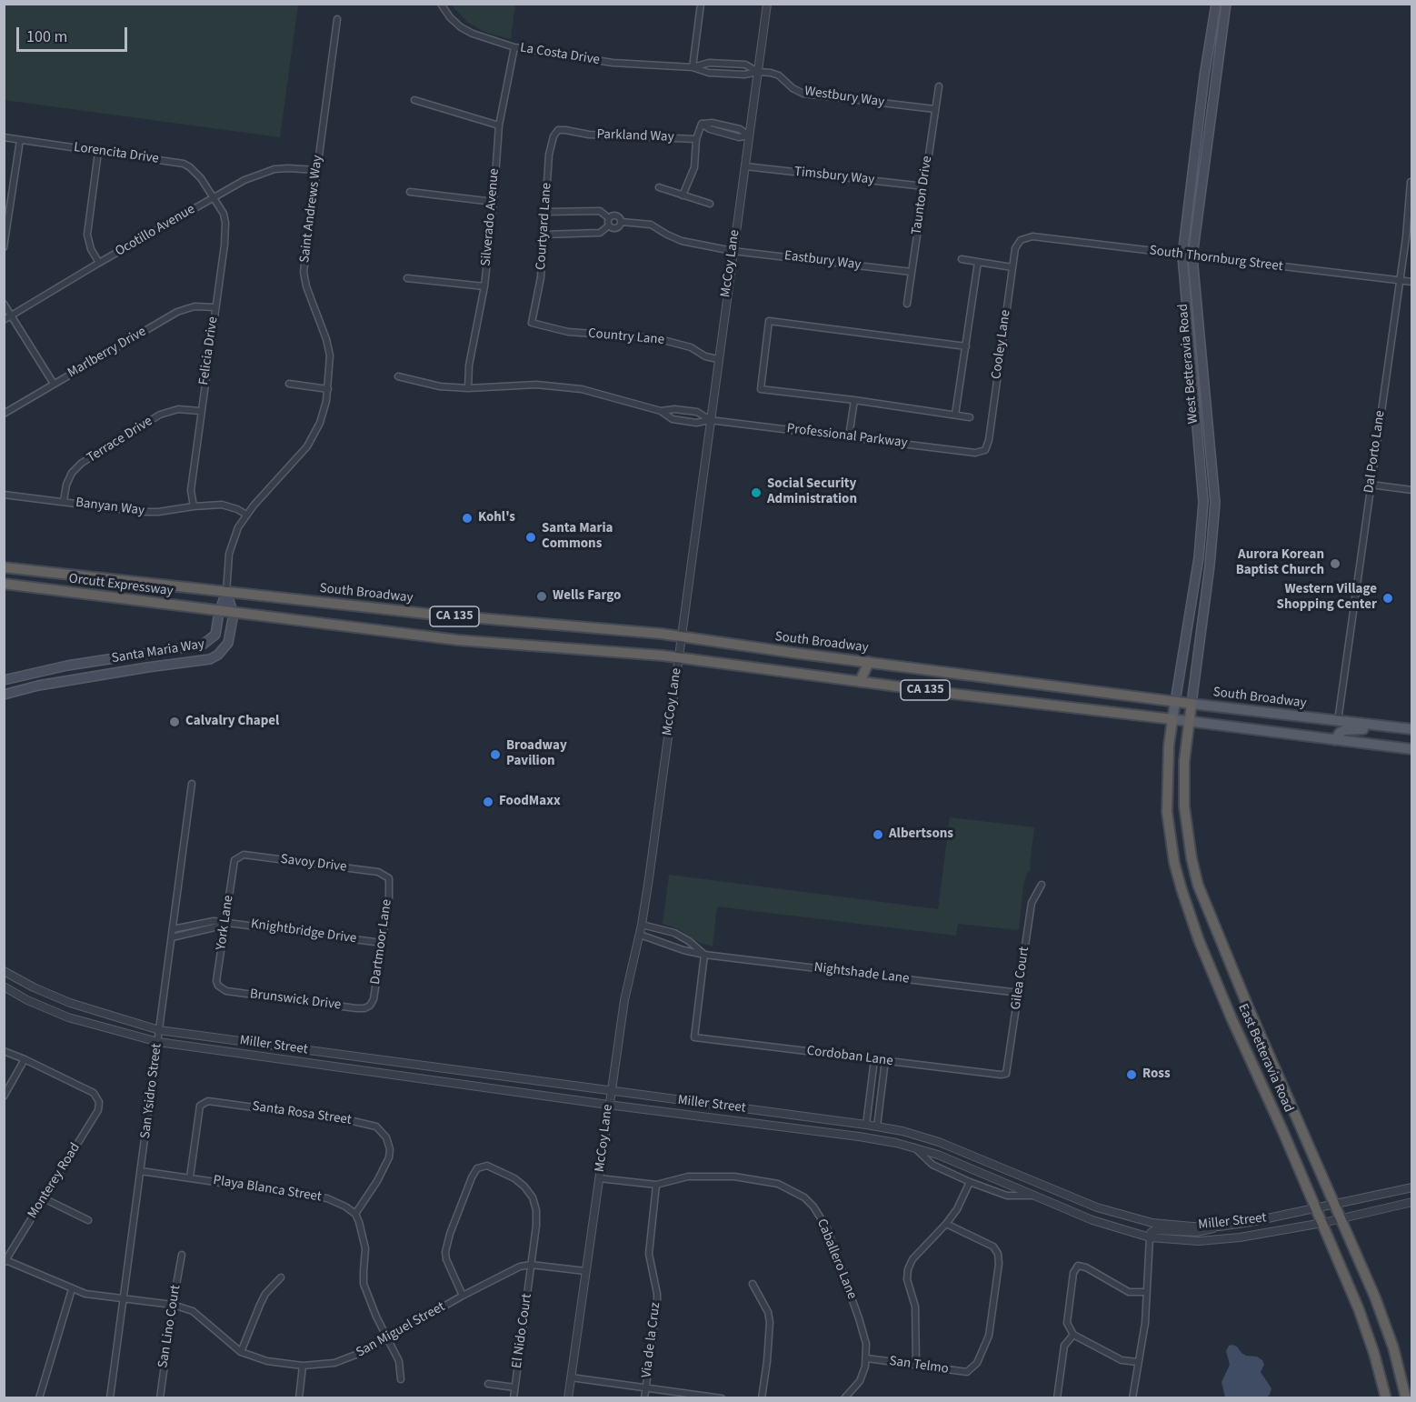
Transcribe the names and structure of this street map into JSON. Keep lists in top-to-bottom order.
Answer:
{
  "streets": {
    "highway": [
      "West Betteravia Road",
      "Orcutt Expressway",
      "South Broadway",
      "CA 135",
      "East Betteravia Road"
    ],
    "main road": ["Santa Maria Way"],
    "street": [
      "La Costa Drive",
      "Westbury Way",
      "Parkland Way",
      "Lorencita Drive",
      "Timsbury Way",
      "Taunton Drive",
      "Saint Andrews Way",
      "Silverado Avenue",
      "Courtyard Lane",
      "Ocotillo Avenue",
      "South Thornburg Street",
      "Eastbury Way",
      "McCoy Lane",
      "Country Lane",
      "Cooley Lane",
      "Felicia Drive",
      "Marlberry Drive",
      "Professional Parkway",
      "Terrace Drive",
      "Dal Porto Lane",
      "Banyan Way",
      "Savoy Drive",
      "York Lane",
      "Knightbridge Drive",
      "Dartmoor Lane",
      "Nightshade Lane",
      "Gilea Court",
      "Brunswick Drive",
      "Miller Street",
      "Cordoban Lane",
      "San Ysidro Street",
      "Santa Rosa Street",
      "Monterey Road",
      "Playa Blanca Street",
      "Caballero Lane",
      "San Lino Court",
      "San Miguel Street",
      "El Nido Court",
      "Via de la Cruz",
      "San Telmo"
    ]
  },
  "crossings": [
    ["La Costa Drive", "Westbury Way"],
    ["La Costa Drive", "Silverado Avenue"],
    ["La Costa Drive", "McCoy Lane"],
    ["Westbury Way", "Taunton Drive"],
    ["Westbury Way", "McCoy Lane"],
    ["Parkland Way", "Courtyard Lane"],
    ["Lorencita Drive", "Ocotillo Avenue"],
    ["Lorencita Drive", "Felicia Drive"],
    ["Timsbury Way", "Taunton Drive"],
    ["Timsbury Way", "McCoy Lane"],
    ["Taunton Drive", "Eastbury Way"],
    ["Saint Andrews Way", "Ocotillo Avenue"],
    ["Saint Andrews Way", "Banyan Way"],
    ["Saint Andrews Way", "Orcutt Expressway"],
    ["Saint Andrews Way", "South Broadway"],
    ["Saint Andrews Way", "Santa Maria Way"],
    ["Silverado Avenue", "Professional Parkway"],
    ["Courtyard Lane", "Country Lane"],
    ["Ocotillo Avenue", "Felicia Drive"],
    ["South Thornburg Street", "Cooley Lane"],
    ["South Thornburg Street", "West Betteravia Road"],
    ["South Thornburg Street", "Dal Porto Lane"],
    ["Eastbury Way", "McCoy Lane"],
    ["McCoy Lane", "Country Lane"],
    ["McCoy Lane", "Professional Parkway"],
    ["McCoy Lane", "South Broadway"],
    ["McCoy Lane", "CA 135"],
    ["McCoy Lane", "Nightshade Lane"],
    ["McCoy Lane", "Miller Street"],
    ["McCoy Lane", "Caballero Lane"],
    ["McCoy Lane", "San Miguel Street"],
    ["Cooley Lane", "Professional Parkway"],
    ["Felicia Drive", "Marlberry Drive"],
    ["Felicia Drive", "Terrace Drive"],
    ["Felicia Drive", "Banyan Way"],
    ["West Betteravia Road", "South Broadway"],
    ["West Betteravia Road", "CA 135"],
    ["West Betteravia Road", "East Betteravia Road"],
    ["Terrace Drive", "Banyan Way"],
    ["Dal Porto Lane", "South Broadway"],
    ["Orcutt Expressway", "South Broadway"],
    ["Orcutt Expressway", "CA 135"],
    ["Orcutt Expressway", "Santa Maria Way"],
    ["South Broadway", "Santa Maria Way"],
    ["CA 135", "Santa Maria Way"],
    ["CA 135", "East Betteravia Road"],
    ["Savoy Drive", "York Lane"],
    ["Savoy Drive", "Dartmoor Lane"],
    ["York Lane", "Knightbridge Drive"],
    ["York Lane", "Brunswick Drive"],
    ["Knightbridge Drive", "Dartmoor Lane"],
    ["Knightbridge Drive", "San Ysidro Street"],
    ["Dartmoor Lane", "Brunswick Drive"],
    ["Nightshade Lane", "Gilea Court"],
    ["Nightshade Lane", "Cordoban Lane"],
    ["Gilea Court", "Cordoban Lane"],
    ["Miller Street", "East Betteravia Road"],
    ["Miller Street", "San Ysidro Street"],
    ["San Ysidro Street", "Playa Blanca Street"],
    ["San Ysidro Street", "San Miguel Street"],
    ["Santa Rosa Street", "Playa Blanca Street"],
    ["Monterey Road", "San Miguel Street"],
    ["Caballero Lane", "Via de la Cruz"],
    ["Caballero Lane", "San Telmo"],
    ["San Lino Court", "San Miguel Street"],
    ["San Miguel Street", "El Nido Court"]
  ],
  "places": [
    "Social Security Administration",
    "Kohl's",
    "Santa Maria Commons",
    "Aurora Korean Baptist Church",
    "Wells Fargo",
    "Western Village Shopping Center",
    "Calvalry Chapel",
    "Broadway Pavilion",
    "FoodMaxx",
    "Albertsons",
    "Ross"
  ],
  "scale_bar": "100 m"
}
